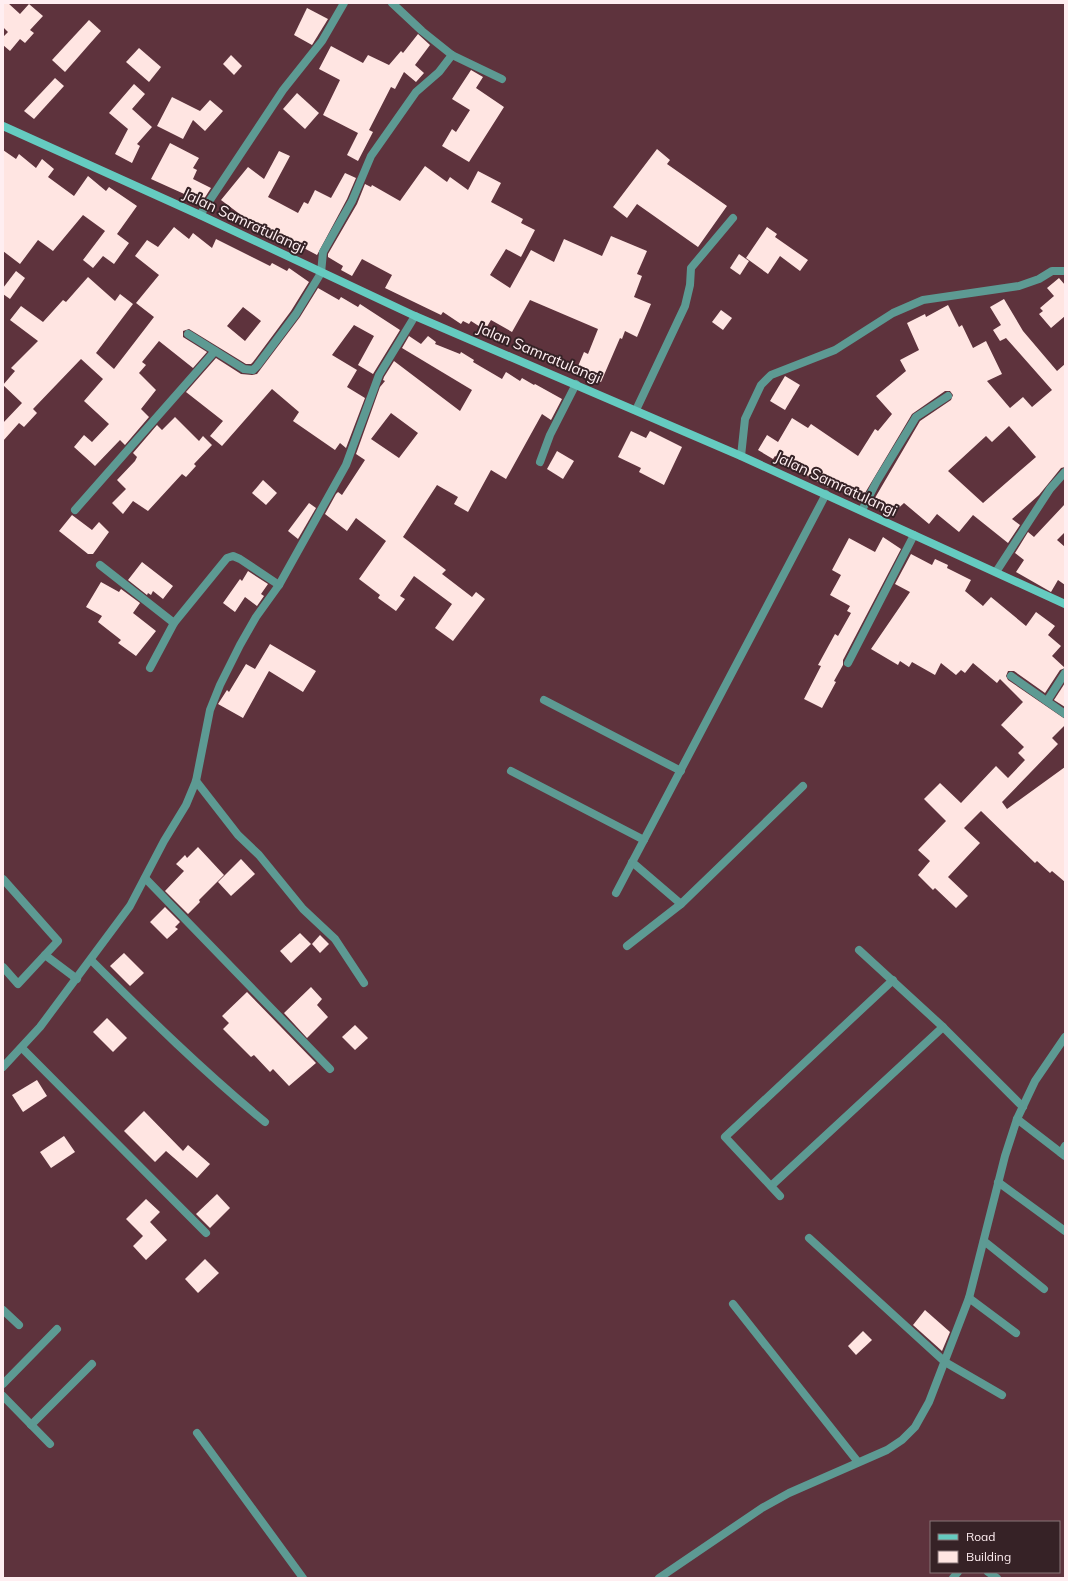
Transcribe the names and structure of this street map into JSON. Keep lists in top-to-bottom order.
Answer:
{
  "streets": {
    "main road": ["Jalan Samratulangi"]
  },
  "legend": ["Road", "Building"]
}
